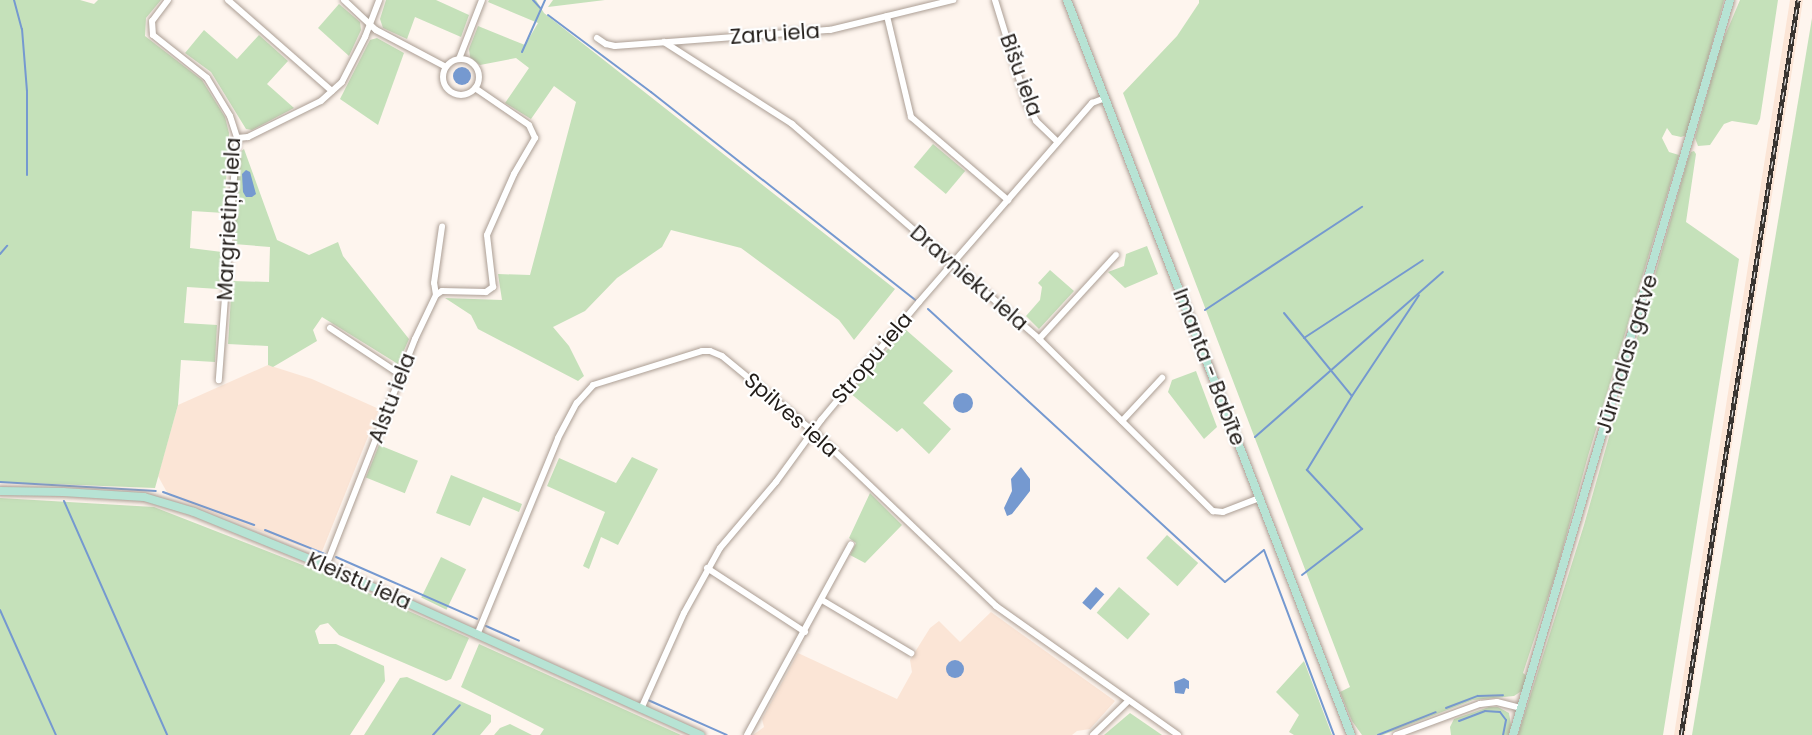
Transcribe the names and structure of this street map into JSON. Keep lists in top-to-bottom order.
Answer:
{
  "streets": {
    "main road": ["Jūrmalas gatve", "Imanta - Babīte", "Kleistu iela"],
    "street": [
      "Zaru iela",
      "Bišu iela",
      "Margrietiņu iela",
      "Dravnieku iela",
      "Stropu iela",
      "Alstu iela",
      "Spilves iela"
    ]
  },
  "crossings": [
    ["Zaru iela", "Dravnieku iela"],
    ["Bišu iela", "Stropu iela"],
    ["Dravnieku iela", "Stropu iela"],
    ["Dravnieku iela", "Imanta - Babīte"],
    ["Stropu iela", "Imanta - Babīte"],
    ["Stropu iela", "Spilves iela"],
    ["Stropu iela", "Kleistu iela"],
    ["Alstu iela", "Kleistu iela"],
    ["Spilves iela", "Kleistu iela"]
  ]
}
